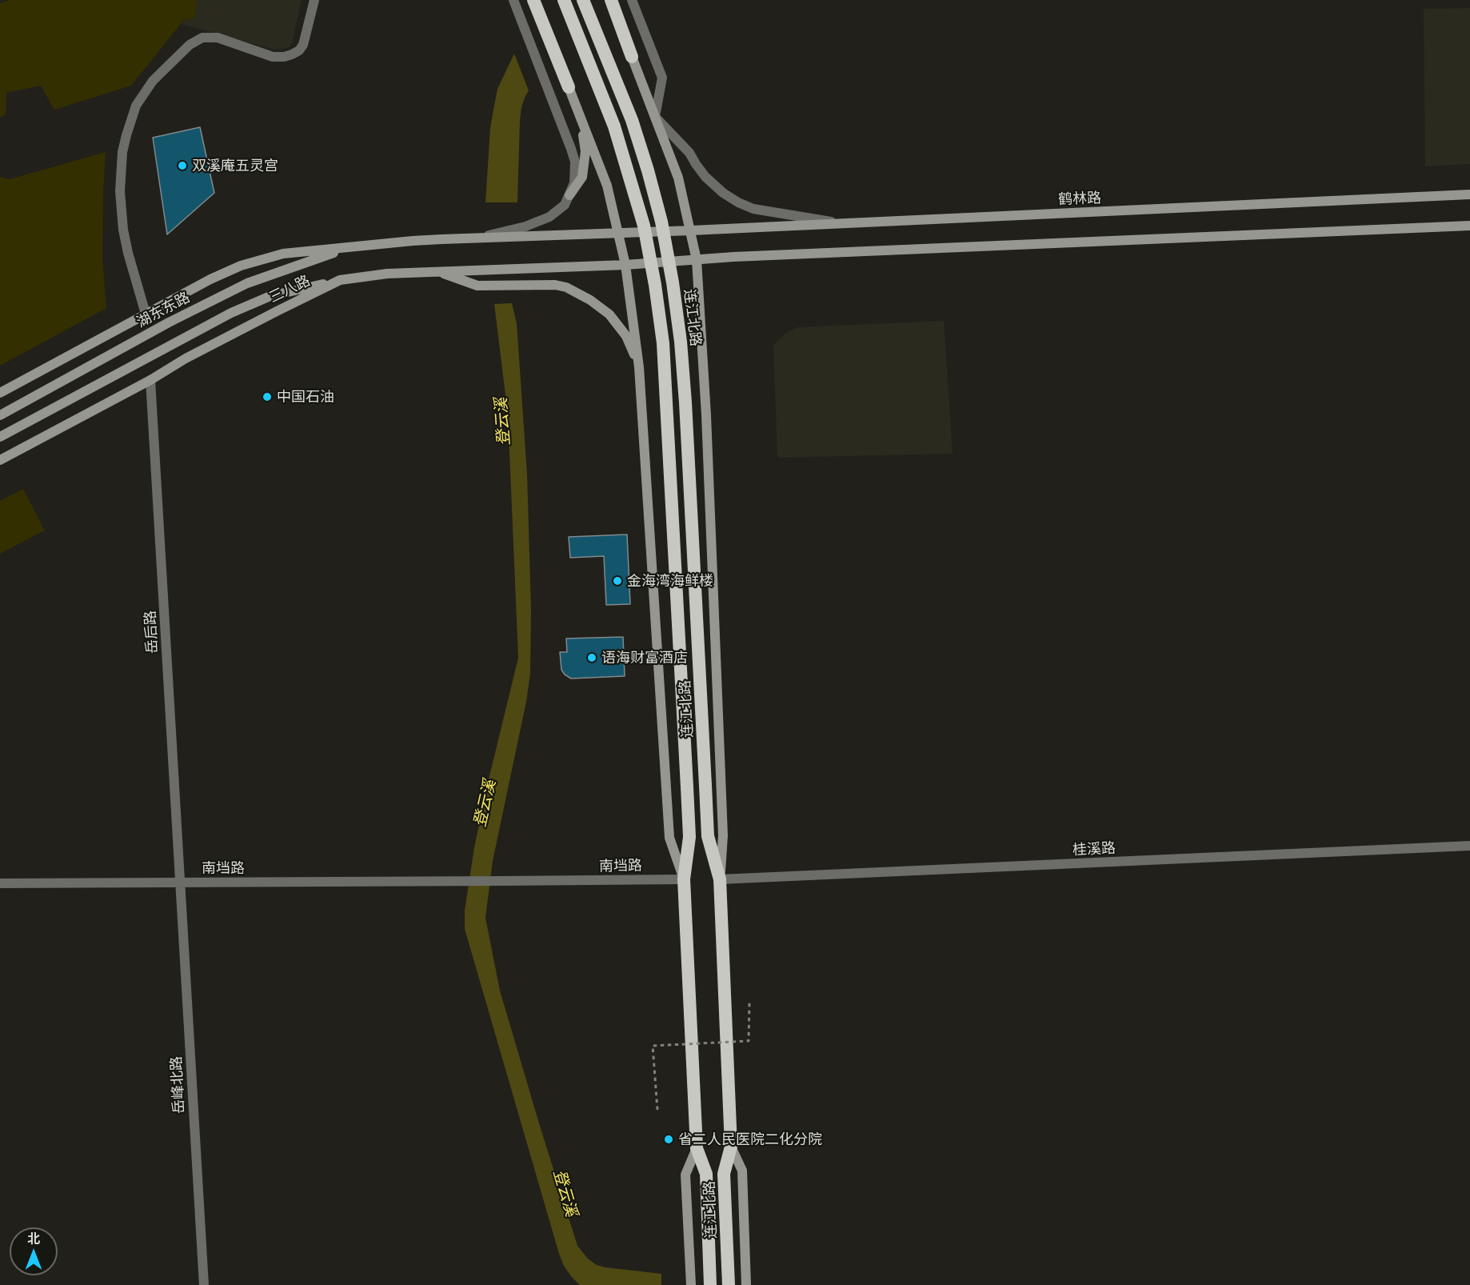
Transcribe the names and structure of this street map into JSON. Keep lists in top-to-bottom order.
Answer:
{
  "streets": {
    "highway": ["连江北路"],
    "main road": ["鹤林路", "三八路", "湖东东路"],
    "street": [
      "岳后路",
      "桂溪路",
      "南垱路",
      "岳峰北路"
    ]
  },
  "crossings": [
    ["鹤林路", "三八路"],
    ["三八路", "湖东东路"],
    ["三八路", "岳后路"],
    ["连江北路", "桂溪路"],
    ["连江北路", "南垱路"],
    ["岳后路", "南垱路"],
    ["岳后路", "岳峰北路"],
    ["南垱路", "岳峰北路"]
  ],
  "water": ["登云溪"],
  "places": [
    "双溪庵五灵宫",
    "中国石油",
    "金海湾海鲜楼",
    "语海财富酒店",
    "省二人民医院二化分院"
  ],
  "north": "top"
}
